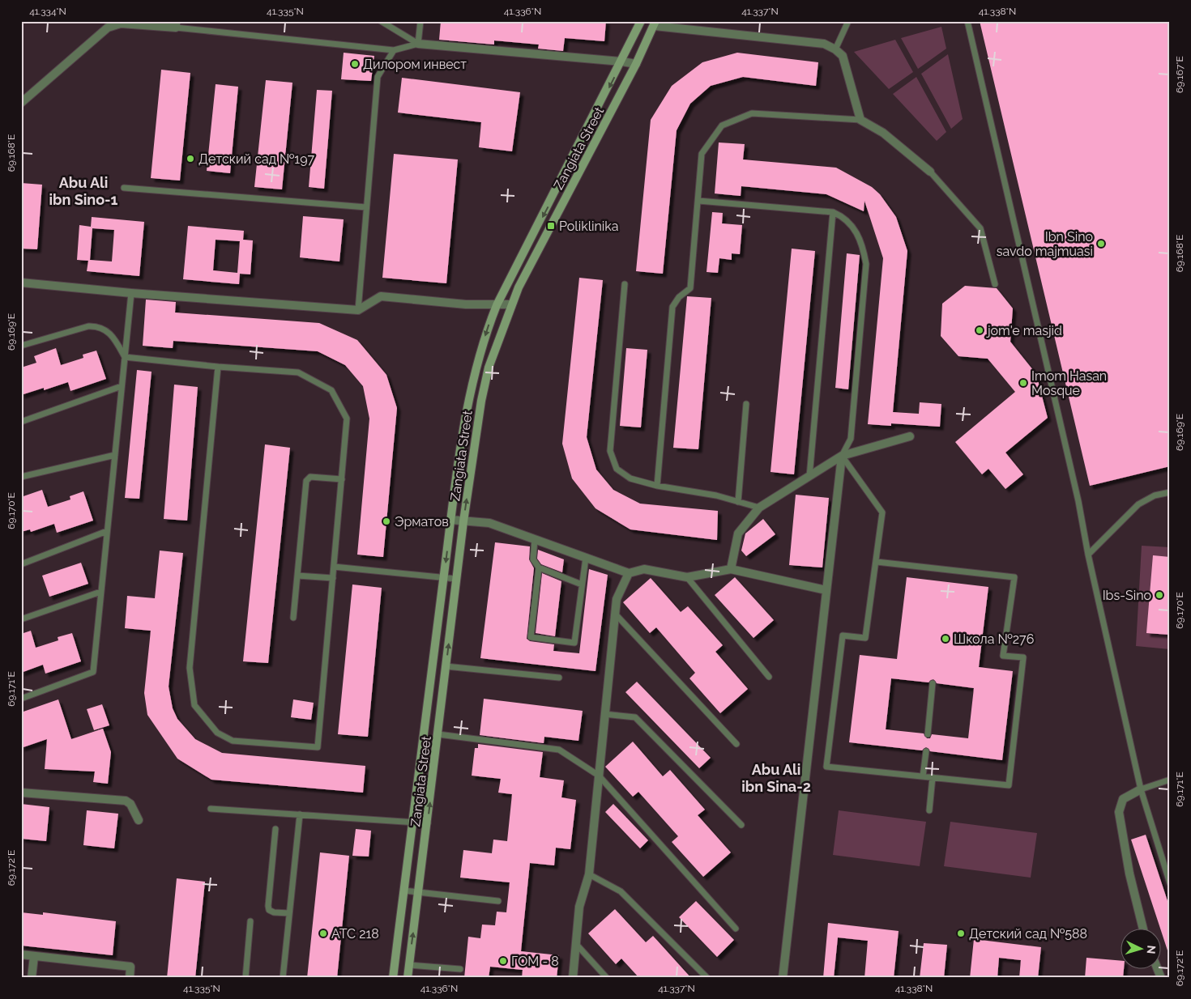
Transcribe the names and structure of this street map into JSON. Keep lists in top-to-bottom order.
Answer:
{
  "streets": {
    "main road": ["Zangiata Street"]
  },
  "districts": ["Abu Ali ibn Sino-1", "Abu Ali ibn Sina-2"],
  "places": {
    "other": [
      "Дилором инвест",
      "Детский сад №197",
      "Ibn Sino savdo majmuasi",
      "jom'e masjid",
      "Imom Hasan Mosque",
      "Эрматов",
      "Ibs-Sino",
      "Школа №276",
      "АТС 218",
      "Детский сад №588",
      "ГОМ - 8"
    ],
    "transit": ["Poliklinika"]
  },
  "north": "right",
  "coordinates": [
    "41.334°N",
    "41.335°N",
    "41.336°N",
    "41.337°N",
    "41.338°N",
    "69.167°E",
    "69.168°E",
    "69.169°E",
    "69.170°E",
    "69.171°E",
    "69.172°E"
  ]
}
